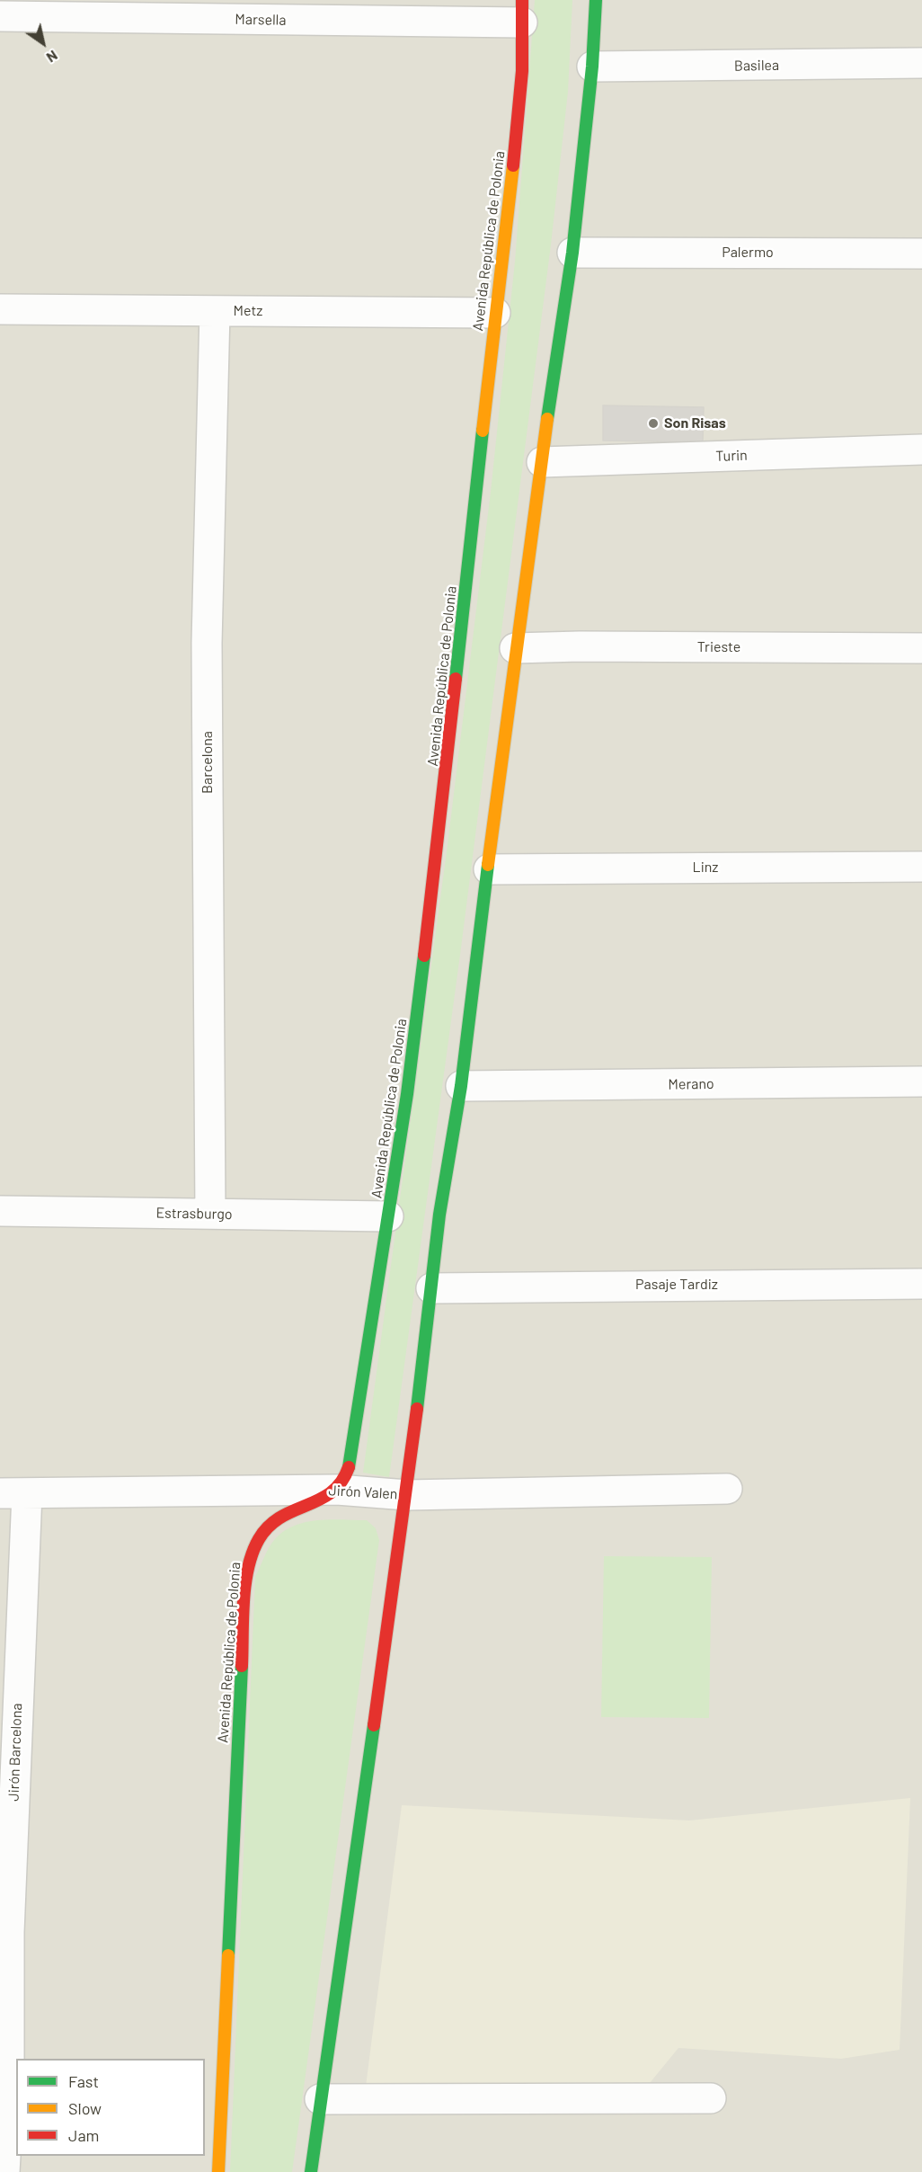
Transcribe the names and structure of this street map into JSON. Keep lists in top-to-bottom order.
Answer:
{
  "streets": {
    "main road": ["Avenida República de Polonia"],
    "street": [
      "Marsella",
      "Basilea",
      "Palermo",
      "Metz",
      "Turin",
      "Trieste",
      "Barcelona",
      "Linz",
      "Merano",
      "Estrasburgo",
      "Pasaje Tardiz",
      "Jirón Valen",
      "Jirón Barcelona"
    ]
  },
  "crossings": [
    ["Marsella", "Avenida República de Polonia"],
    ["Avenida República de Polonia", "Metz"],
    ["Avenida República de Polonia", "Estrasburgo"],
    ["Avenida República de Polonia", "Jirón Valen"],
    ["Metz", "Barcelona"],
    ["Barcelona", "Estrasburgo"],
    ["Jirón Valen", "Jirón Barcelona"]
  ],
  "places": ["Son Risas"],
  "legend": ["Fast", "Slow", "Jam"],
  "north": "bottom right"
}
